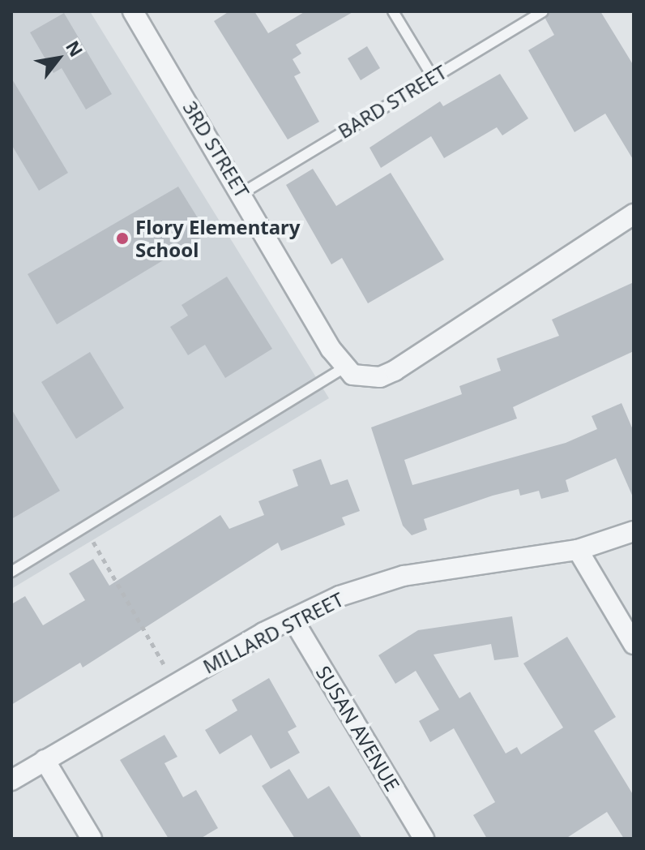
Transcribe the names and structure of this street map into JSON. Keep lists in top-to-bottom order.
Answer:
{
  "streets": {
    "street": ["3RD STREET", "MILLARD STREET", "SUSAN AVENUE"],
    "lane": ["BARD STREET"]
  },
  "crossings": [
    ["BARD STREET", "3RD STREET"],
    ["MILLARD STREET", "SUSAN AVENUE"]
  ],
  "places": ["Flory Elementary School"],
  "north": "top right"
}
